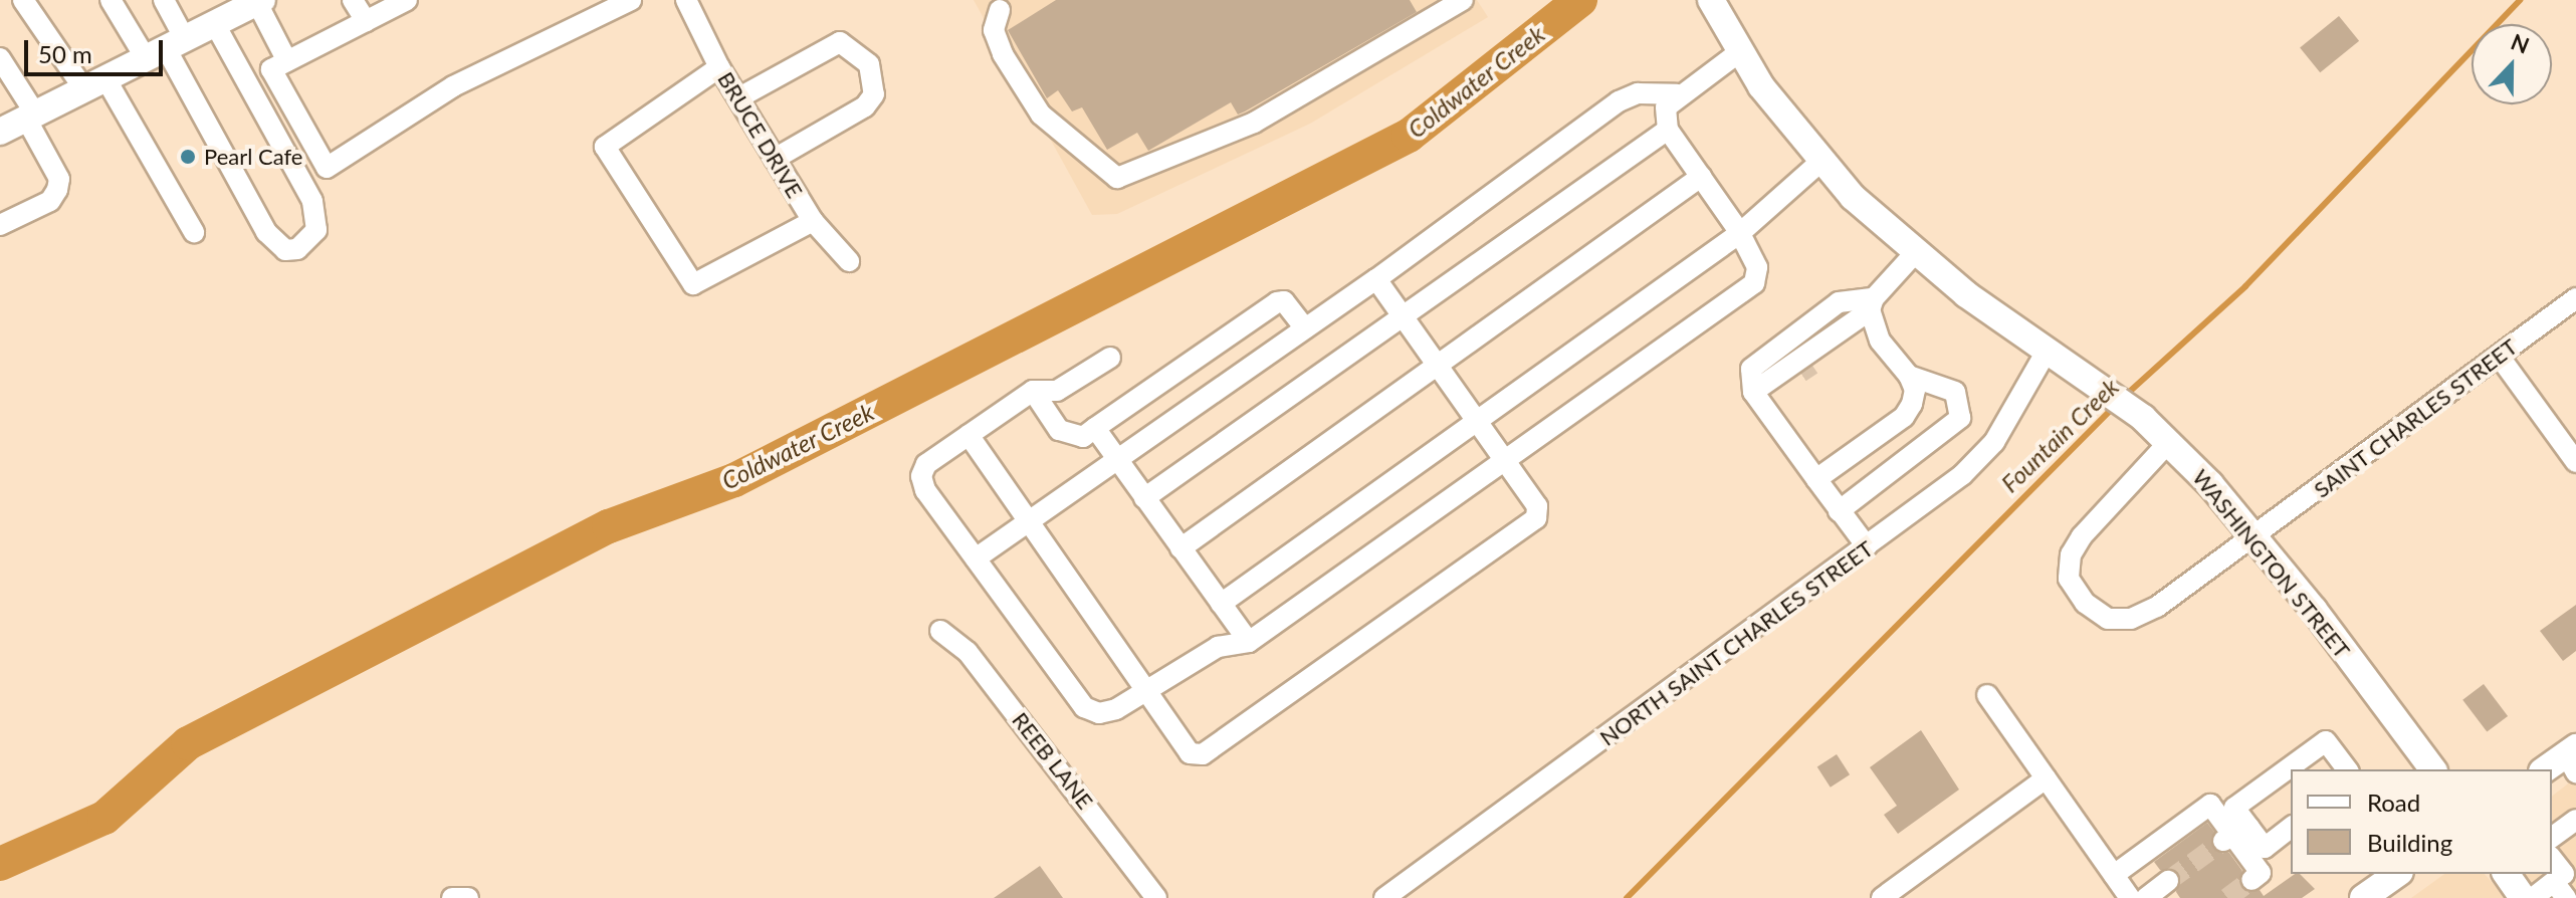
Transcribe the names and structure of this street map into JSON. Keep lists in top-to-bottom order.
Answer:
{
  "streets": {
    "main road": ["WASHINGTON STREET"],
    "street": [
      "BRUCE DRIVE",
      "SAINT CHARLES STREET",
      "NORTH SAINT CHARLES STREET",
      "REEB LANE"
    ]
  },
  "crossings": [
    ["SAINT CHARLES STREET", "WASHINGTON STREET"],
    ["WASHINGTON STREET", "NORTH SAINT CHARLES STREET"]
  ],
  "water": ["Coldwater Creek", "Fountain Creek"],
  "places": ["Pearl Cafe"],
  "legend": ["Road", "Building"],
  "scale_bar": "50 m",
  "north": "top"
}
